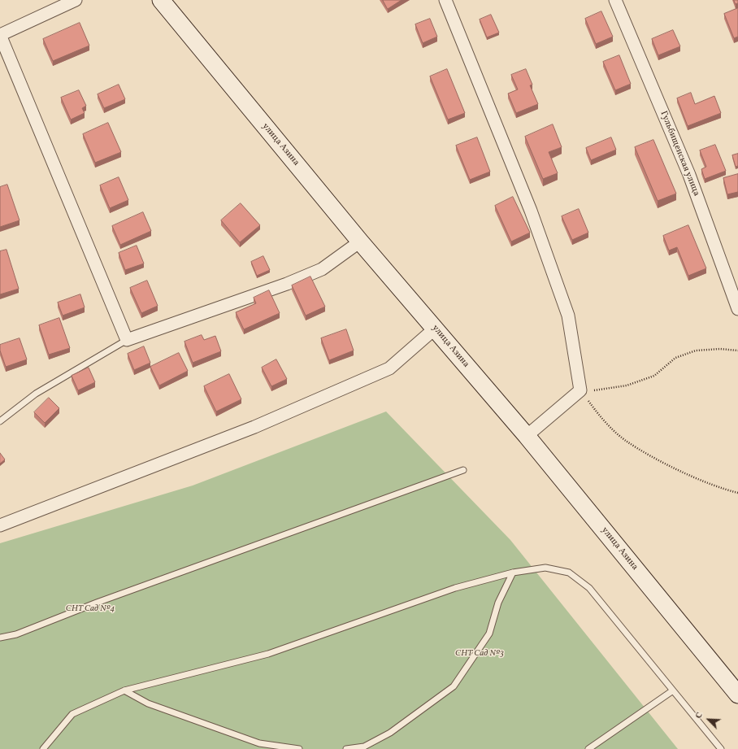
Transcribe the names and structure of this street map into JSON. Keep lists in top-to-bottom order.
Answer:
{
  "streets": {
    "main road": ["улица Азина"],
    "street": ["Гульбищенская улица"]
  },
  "parks": ["СНТ Сад №4", "СНТ Сад №3"],
  "north": "top left"
}
